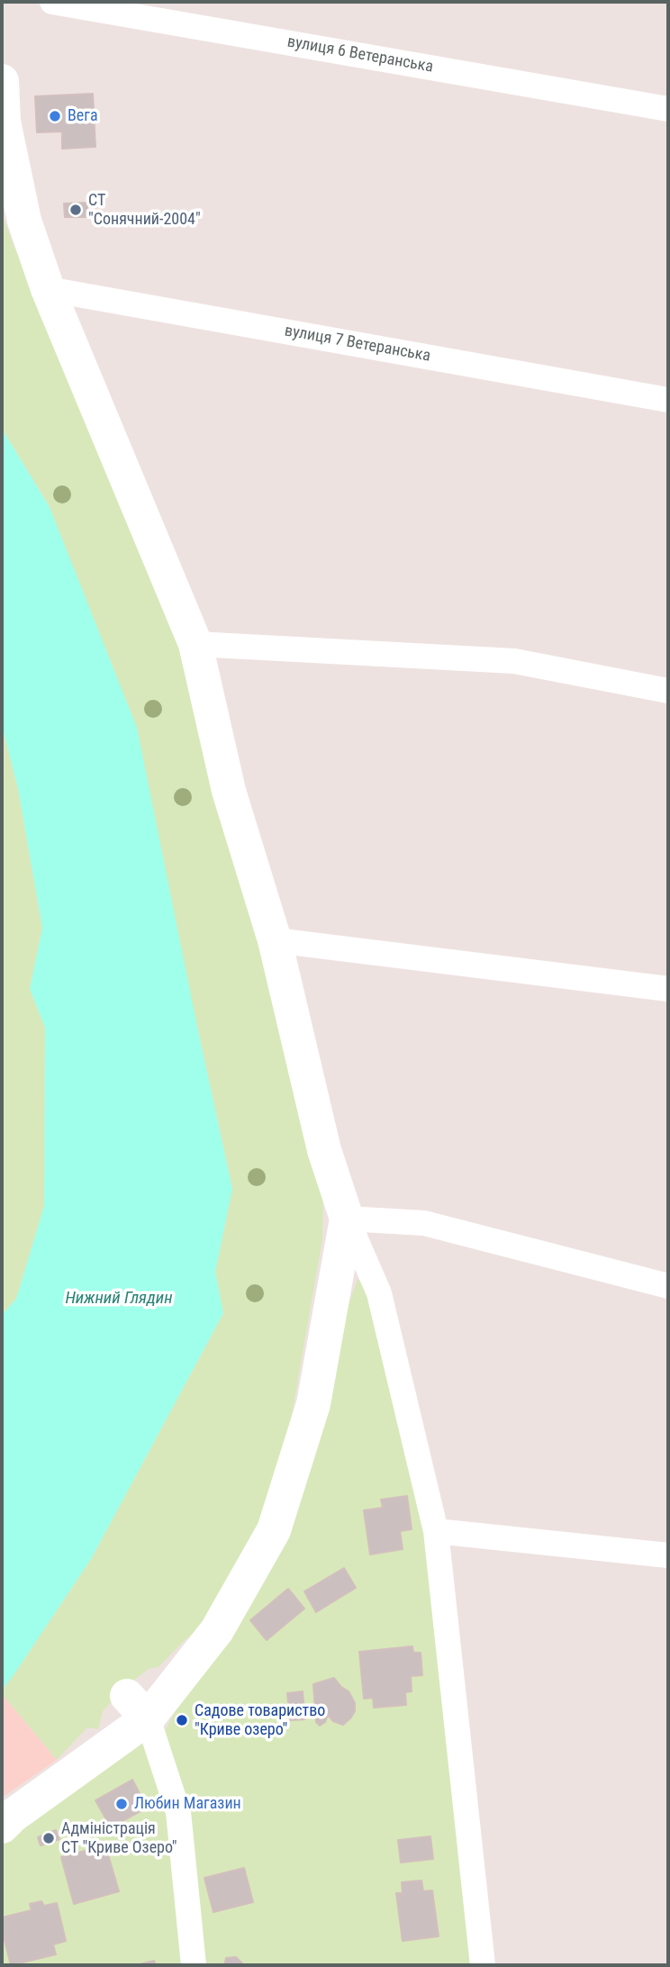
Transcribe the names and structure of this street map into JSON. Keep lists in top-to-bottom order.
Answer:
{
  "streets": {
    "street": ["вулиця 6 Ветеранська", "вулиця 7 Ветеранська"]
  },
  "water": ["Нижний Глядин"],
  "places": [
    "Вега",
    "СТ \"Сонячний-2004\"",
    "Садове товариство \"Криве озеро\"",
    "Любин Магазин",
    "Адміністрація СТ \"Криве Озеро\""
  ]
}
